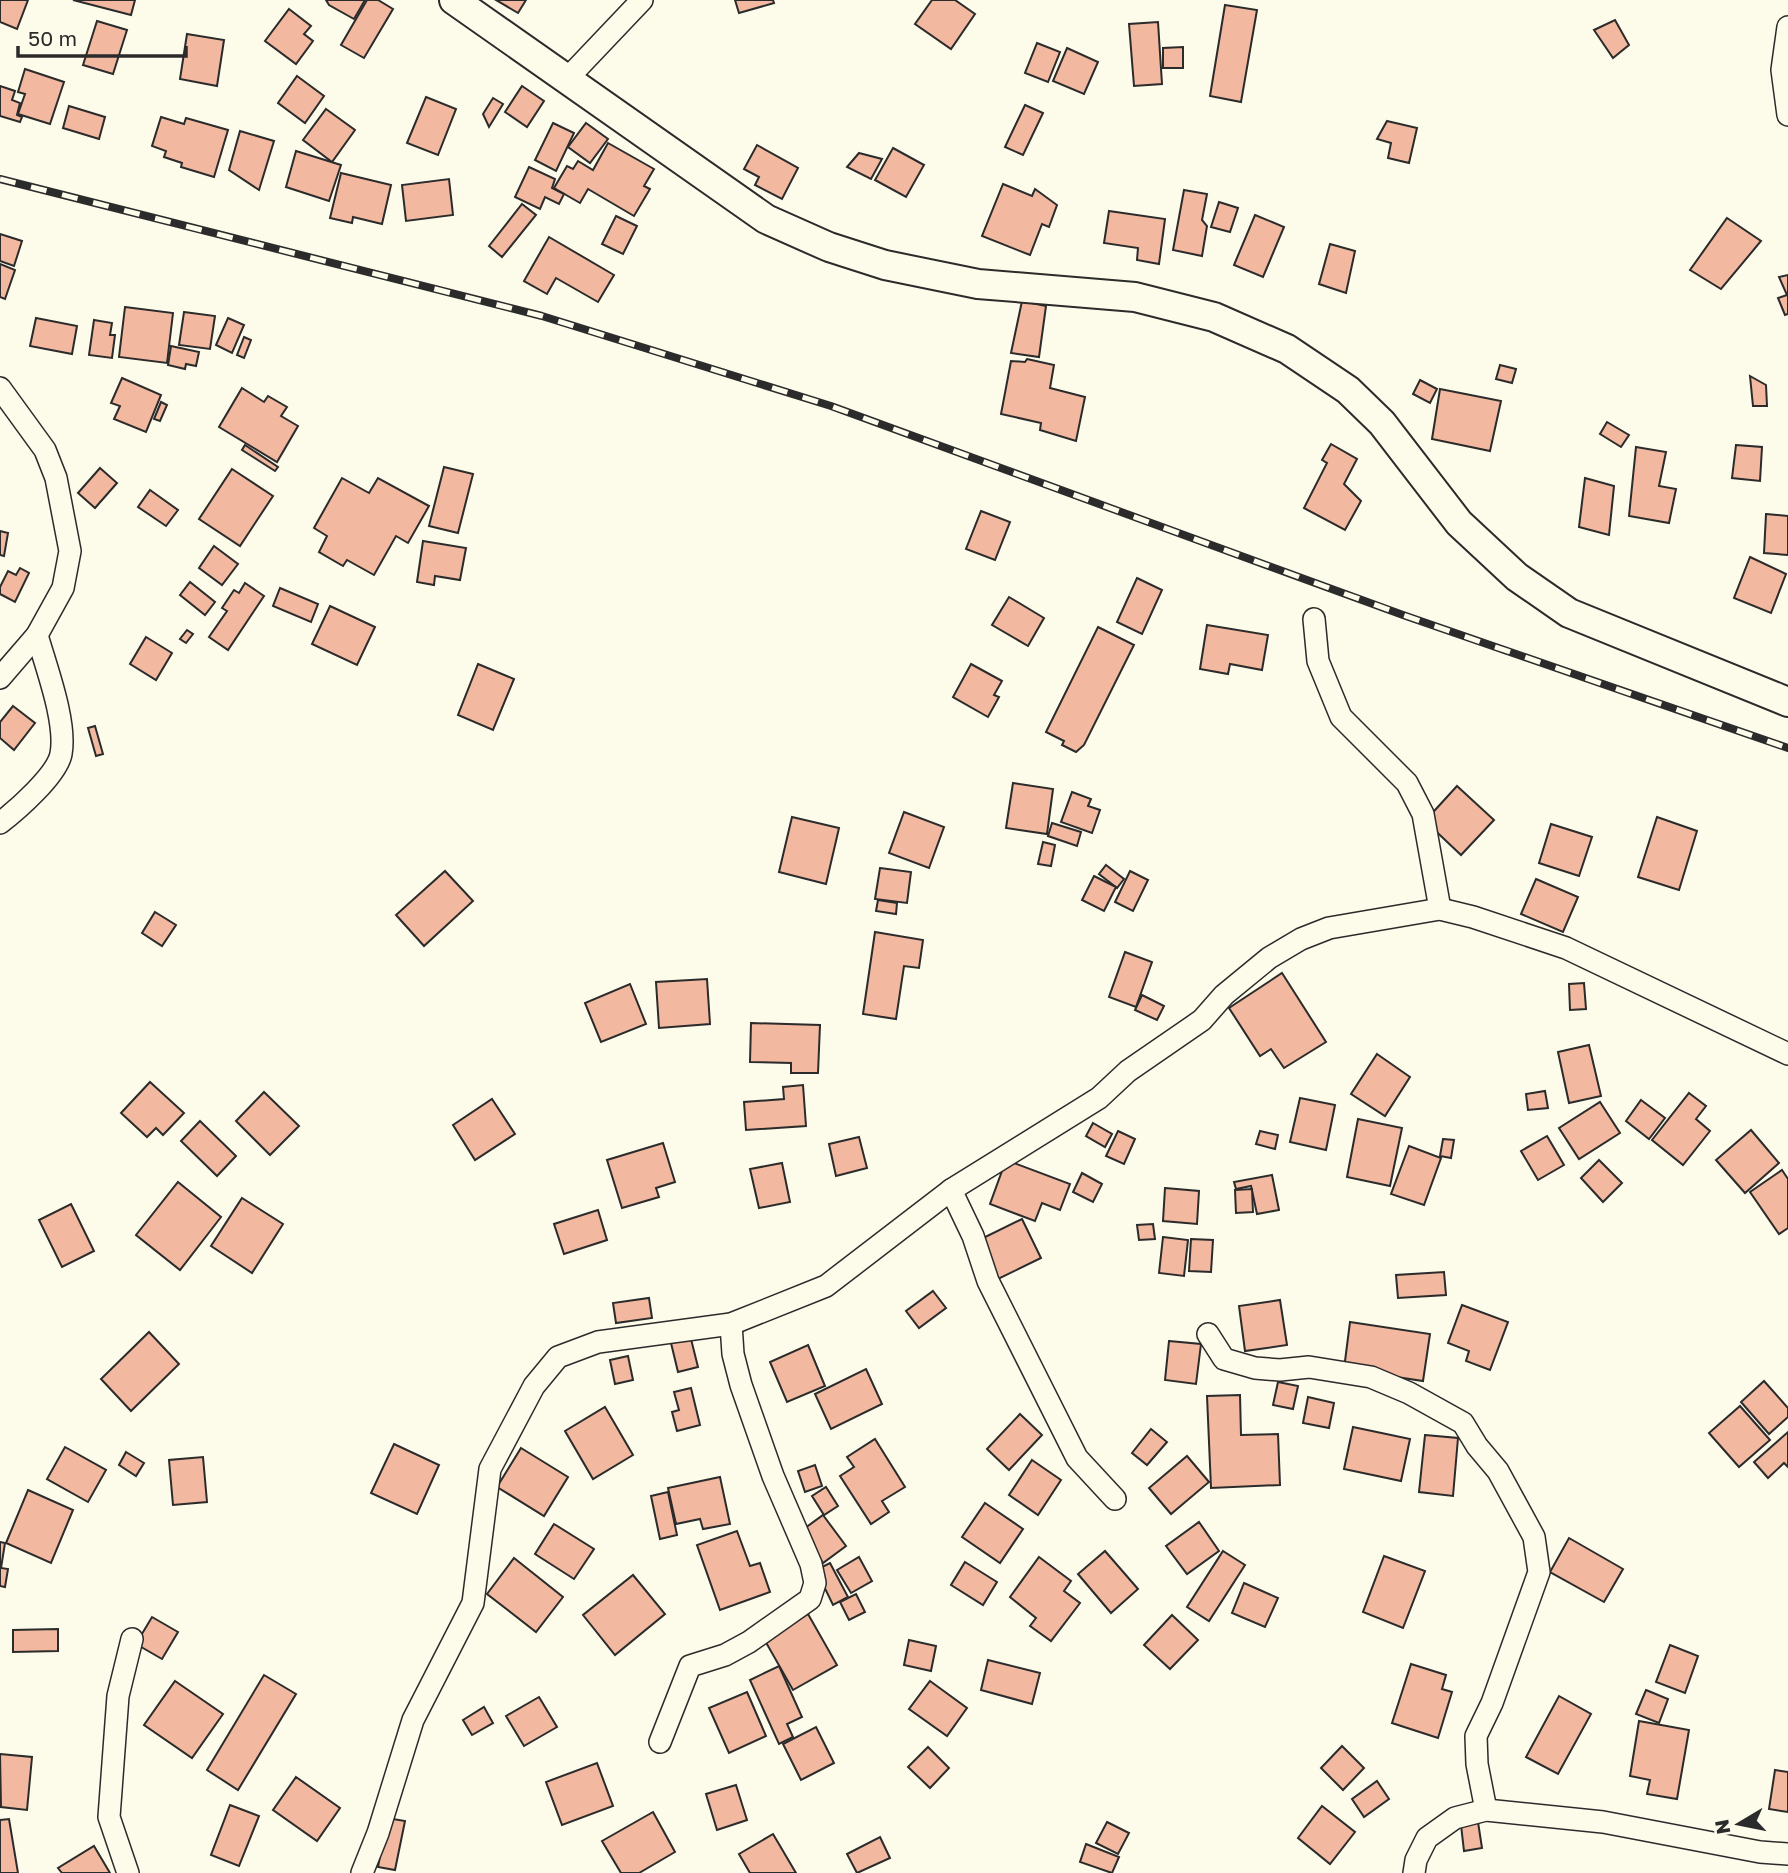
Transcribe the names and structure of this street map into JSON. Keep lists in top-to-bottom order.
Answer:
{
  "scale_bar": "50 m",
  "north": "left"
}
